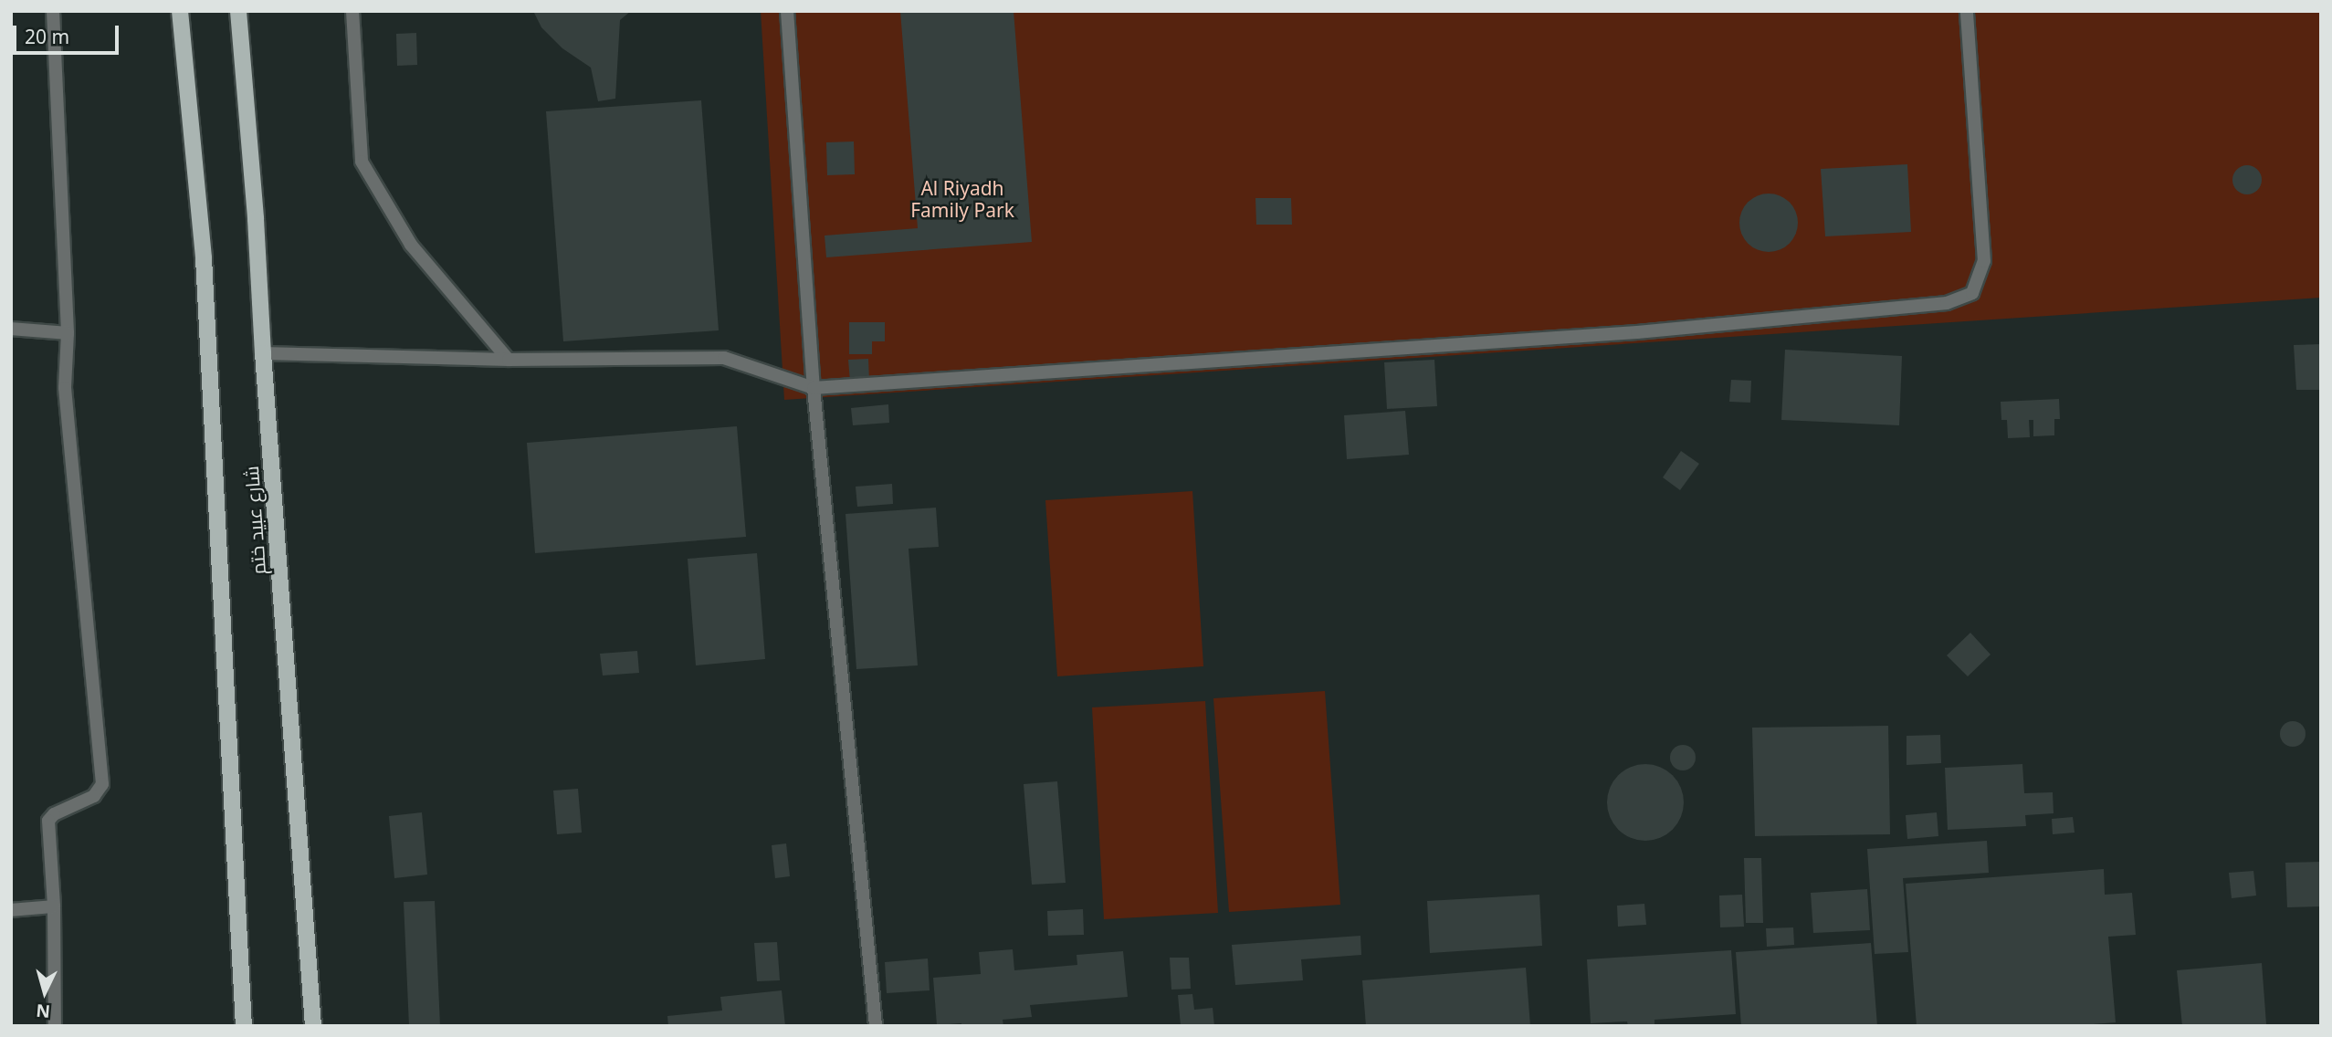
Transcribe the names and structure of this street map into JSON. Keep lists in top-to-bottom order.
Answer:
{
  "streets": {
    "main road": ["شارع عبيد ختم"]
  },
  "parks": ["Al Riyadh Family Park"],
  "scale_bar": "20 m",
  "north": "bottom"
}
